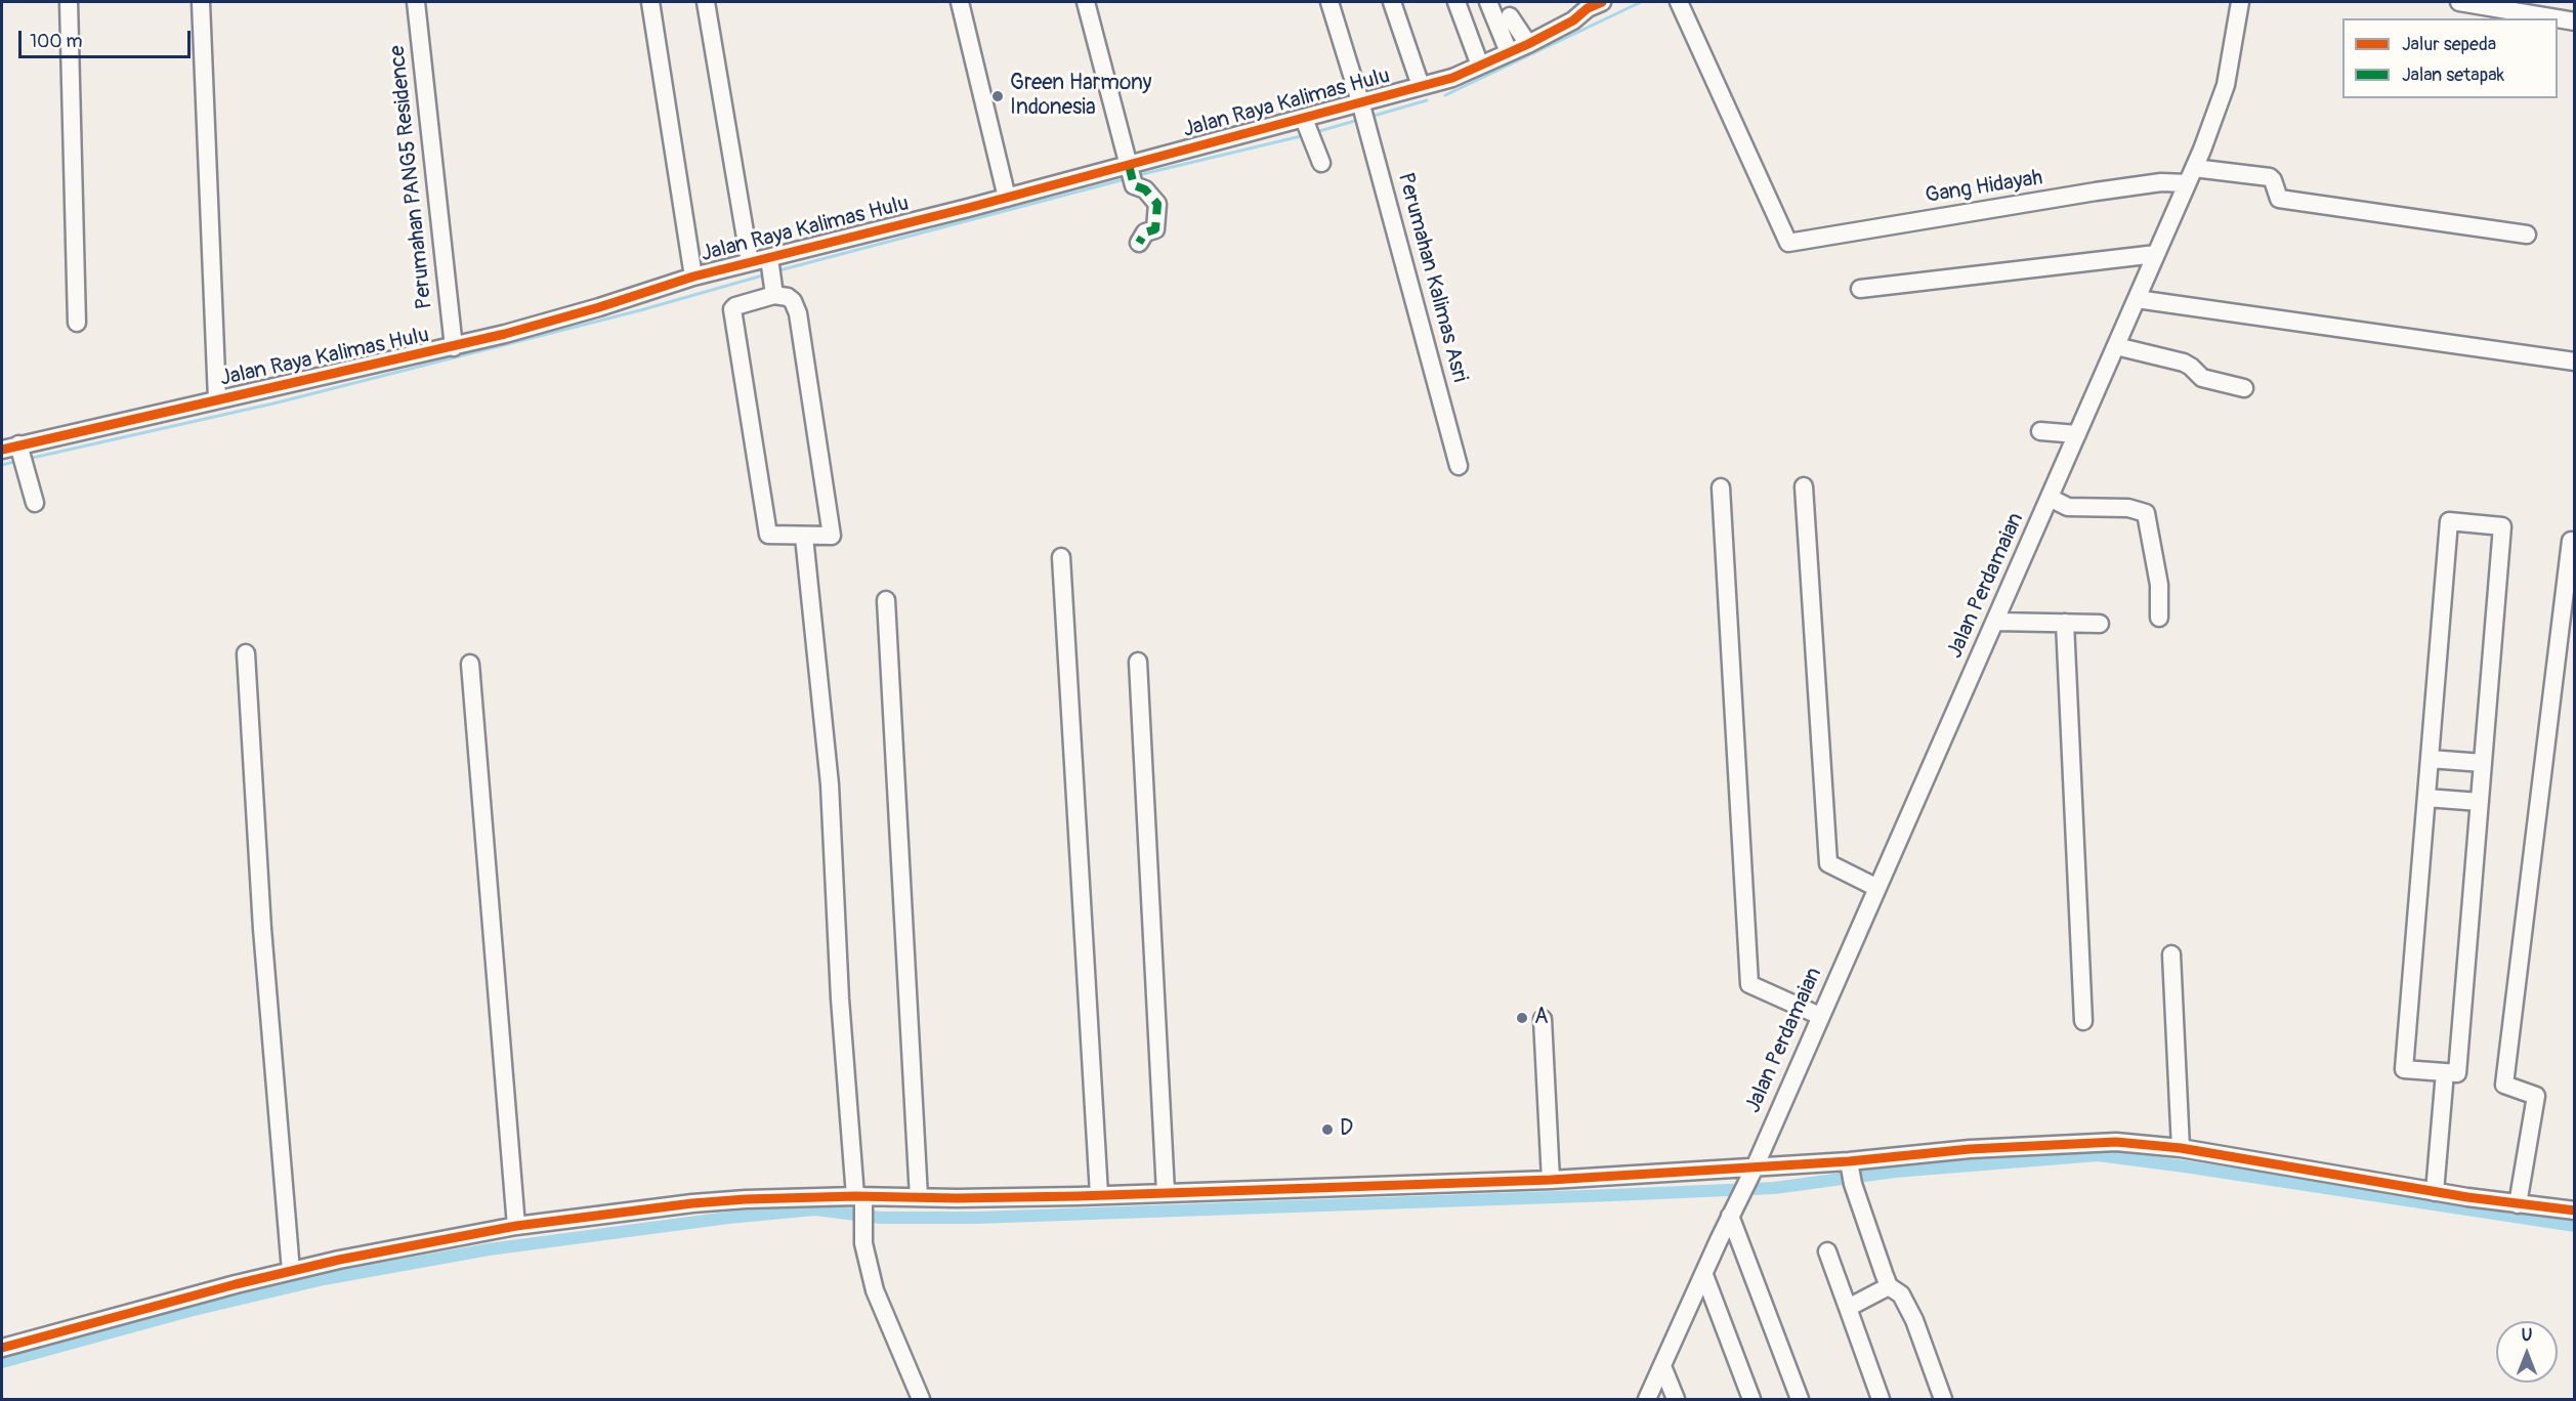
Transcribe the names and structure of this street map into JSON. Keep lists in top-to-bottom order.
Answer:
{
  "streets": {
    "street": [
      "Jalan Raya Kalimas Hulu",
      "Perumahan PANG5 Residence",
      "Gang Hidayah",
      "Perumahan Kalimas Asri",
      "Jalan Perdamaian"
    ]
  },
  "crossings": [
    ["Jalan Raya Kalimas Hulu", "Perumahan PANG5 Residence"],
    ["Jalan Raya Kalimas Hulu", "Perumahan Kalimas Asri"],
    ["Gang Hidayah", "Jalan Perdamaian"]
  ],
  "places": ["Green Harmony Indonesia", "A", "D"],
  "legend": ["Jalur sepeda", "Jalan setapak"],
  "scale_bar": "100 m",
  "north": "top"
}
